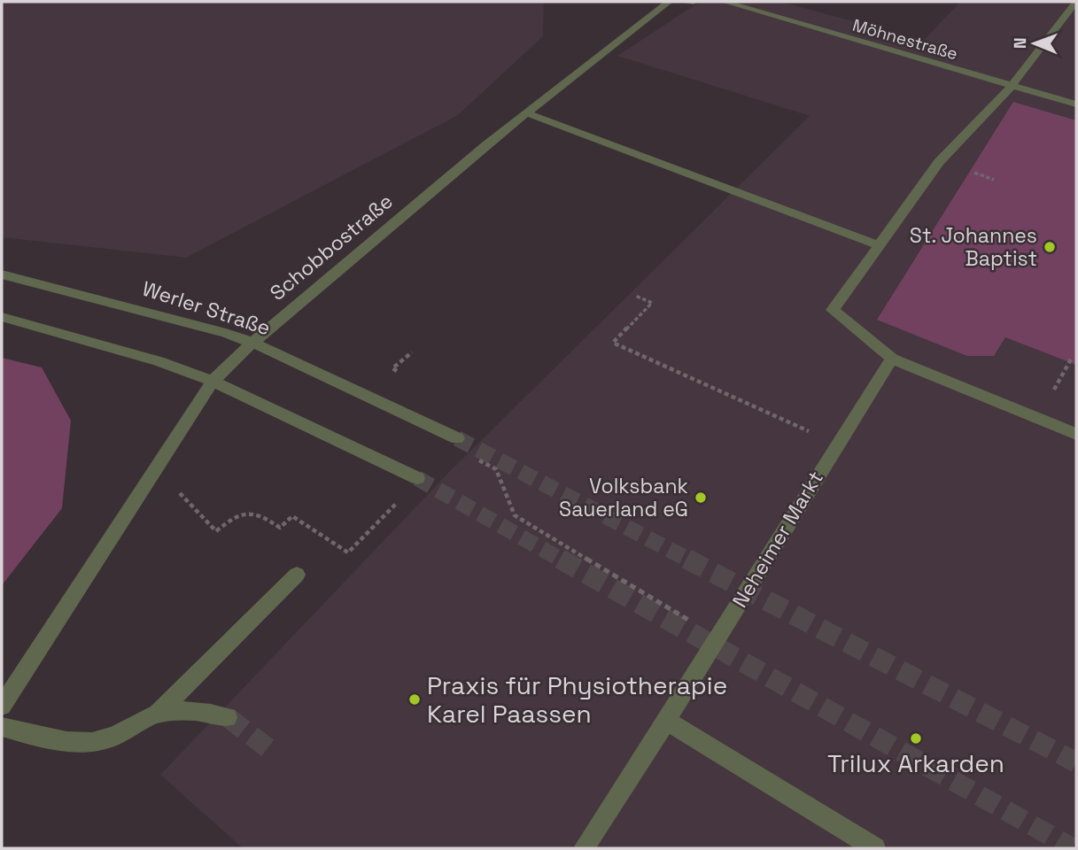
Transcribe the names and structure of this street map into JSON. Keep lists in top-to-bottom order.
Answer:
{
  "streets": {
    "street": [
      "Möhnestraße",
      "Schobbostraße",
      "Werler Straße",
      "Neheimer Markt"
    ]
  },
  "crossings": [
    ["Schobbostraße", "Werler Straße"]
  ],
  "places": [
    "St. Johannes Baptist",
    "Volksbank Sauerland eG",
    "Praxis für Physiotherapie Karel Paassen",
    "Trilux Arkarden"
  ],
  "north": "left"
}
